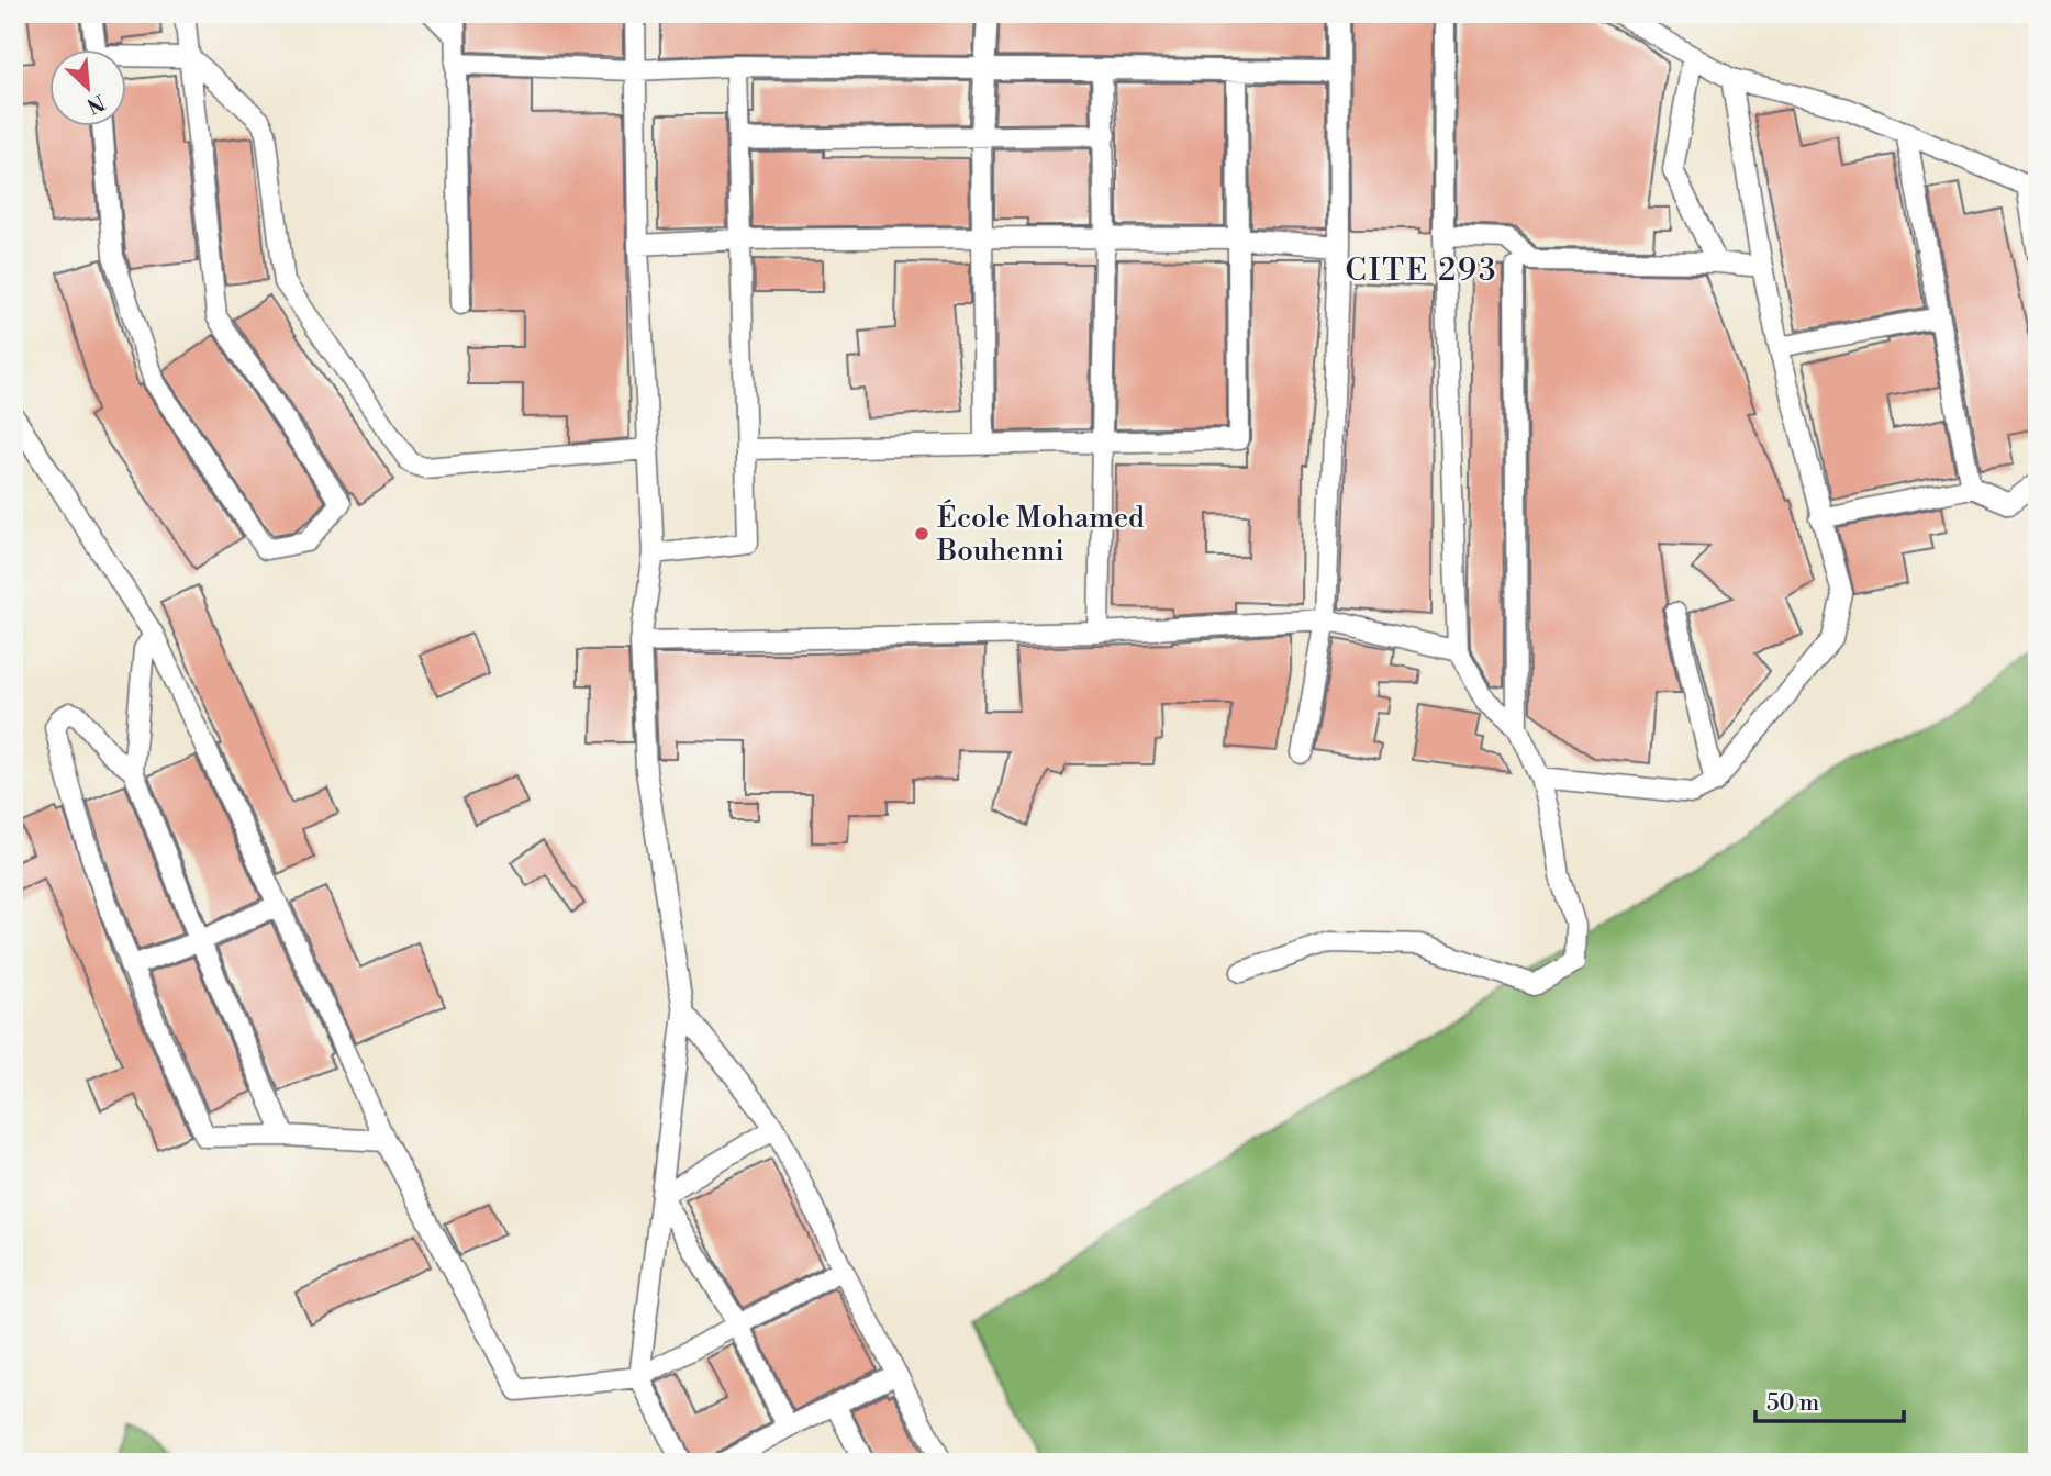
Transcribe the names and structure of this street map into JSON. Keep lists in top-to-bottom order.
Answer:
{
  "districts": ["CITE 293"],
  "places": ["École Mohamed Bouhenni"],
  "scale_bar": "50 m",
  "north": "bottom right"
}
